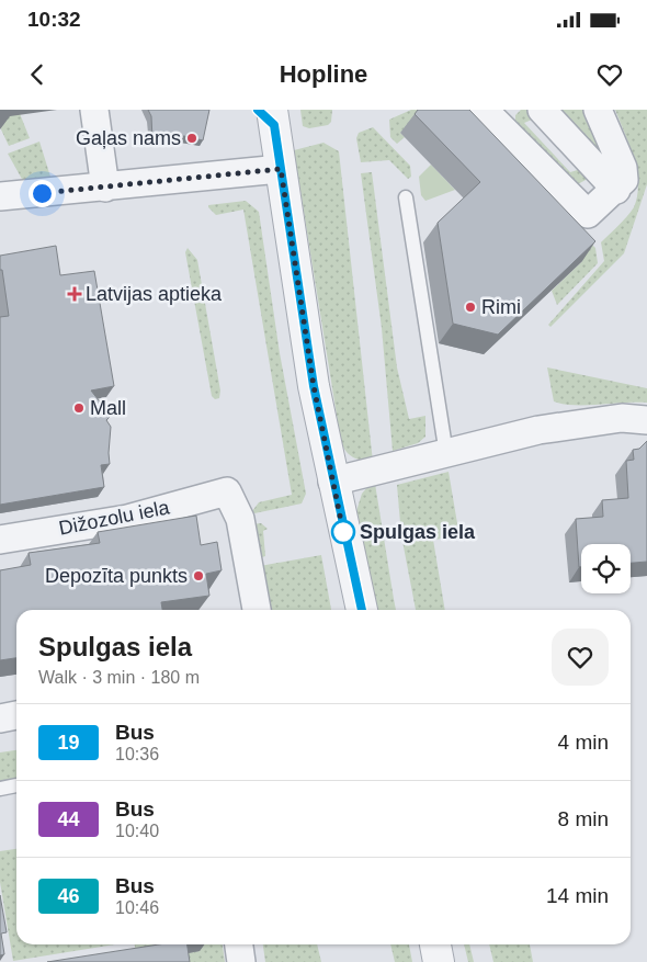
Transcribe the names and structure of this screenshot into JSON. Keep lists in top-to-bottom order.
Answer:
{
  "streets": {
    "street": ["Dižozolu iela"]
  },
  "places": {
    "other": [
      "Gaļas nams",
      "Rimi",
      "Mall",
      "Spulgas iela",
      "Depozīta punkts"
    ],
    "health": ["Latvijas aptieka"]
  },
  "lines": ["bus line 19"],
  "page": {
    "status": "10:32",
    "header": "Hopline",
    "heading": ["Spulgas iela", "Walk · 3 min · 180 m"],
    "list": [
      {
        "mark": "19",
        "name": "Bus",
        "note": "10:36",
        "value": "4 min"
      },
      {
        "mark": "44",
        "name": "Bus",
        "note": "10:40",
        "value": "8 min"
      },
      {
        "mark": "46",
        "name": "Bus",
        "note": "10:46",
        "value": "14 min"
      }
    ]
  }
}
